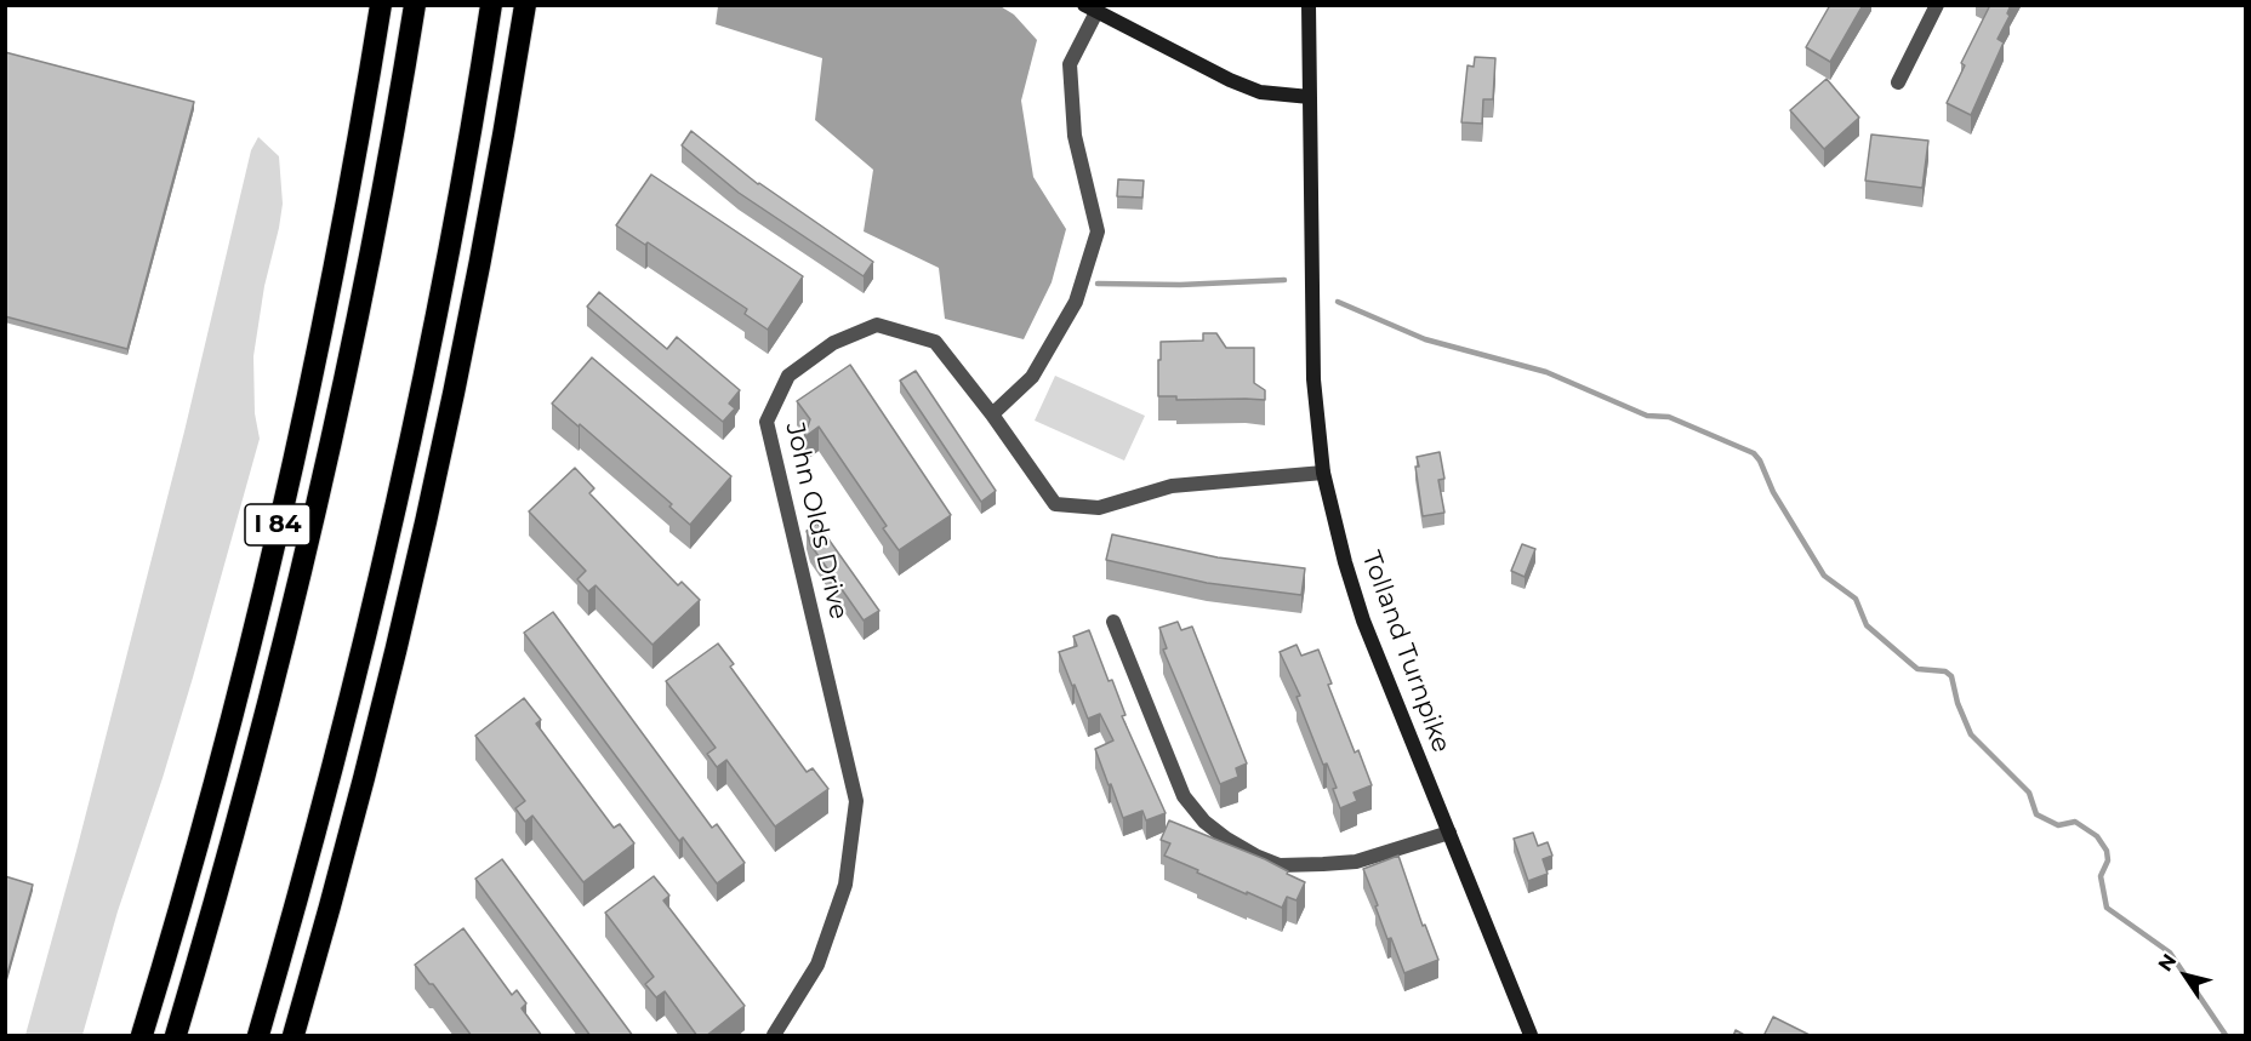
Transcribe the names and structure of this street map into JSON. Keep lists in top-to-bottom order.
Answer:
{
  "streets": {
    "highway": ["I 84"],
    "street": ["John Olds Drive", "Tolland Turnpike"]
  },
  "crossings": [
    ["John Olds Drive", "Tolland Turnpike"]
  ],
  "north": "top left"
}
